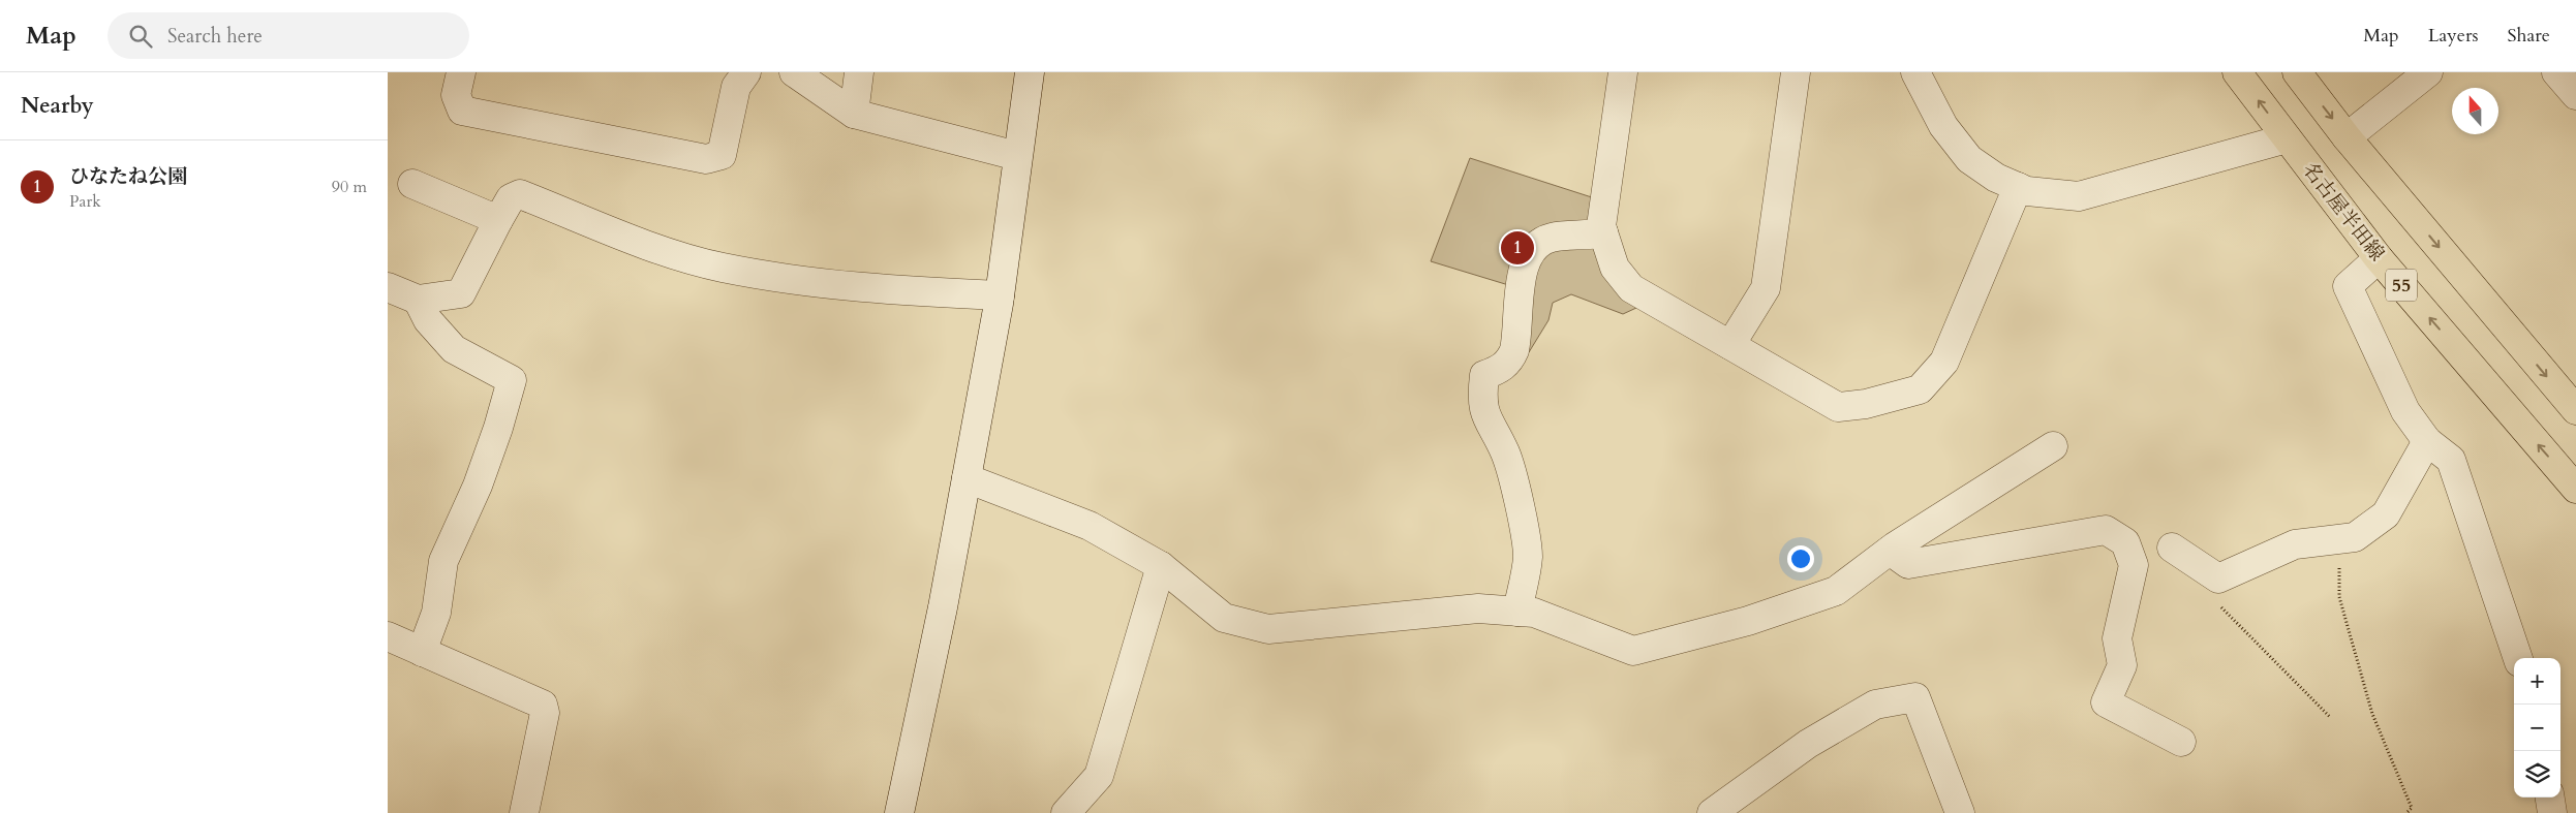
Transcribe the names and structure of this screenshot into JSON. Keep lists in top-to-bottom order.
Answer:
{
  "streets": {
    "main road": ["名古屋半田線", "55"]
  },
  "north": "top",
  "page": {
    "header": "Map",
    "search": "Search here",
    "nav": ["Map", "Layers", "Share"],
    "heading": "Nearby",
    "list": [
      {
        "mark": "1",
        "name": "ひなたね公園",
        "note": "Park",
        "value": "90 m"
      }
    ],
    "pins": "1",
    "map_buttons": ["+", "−"]
  }
}
